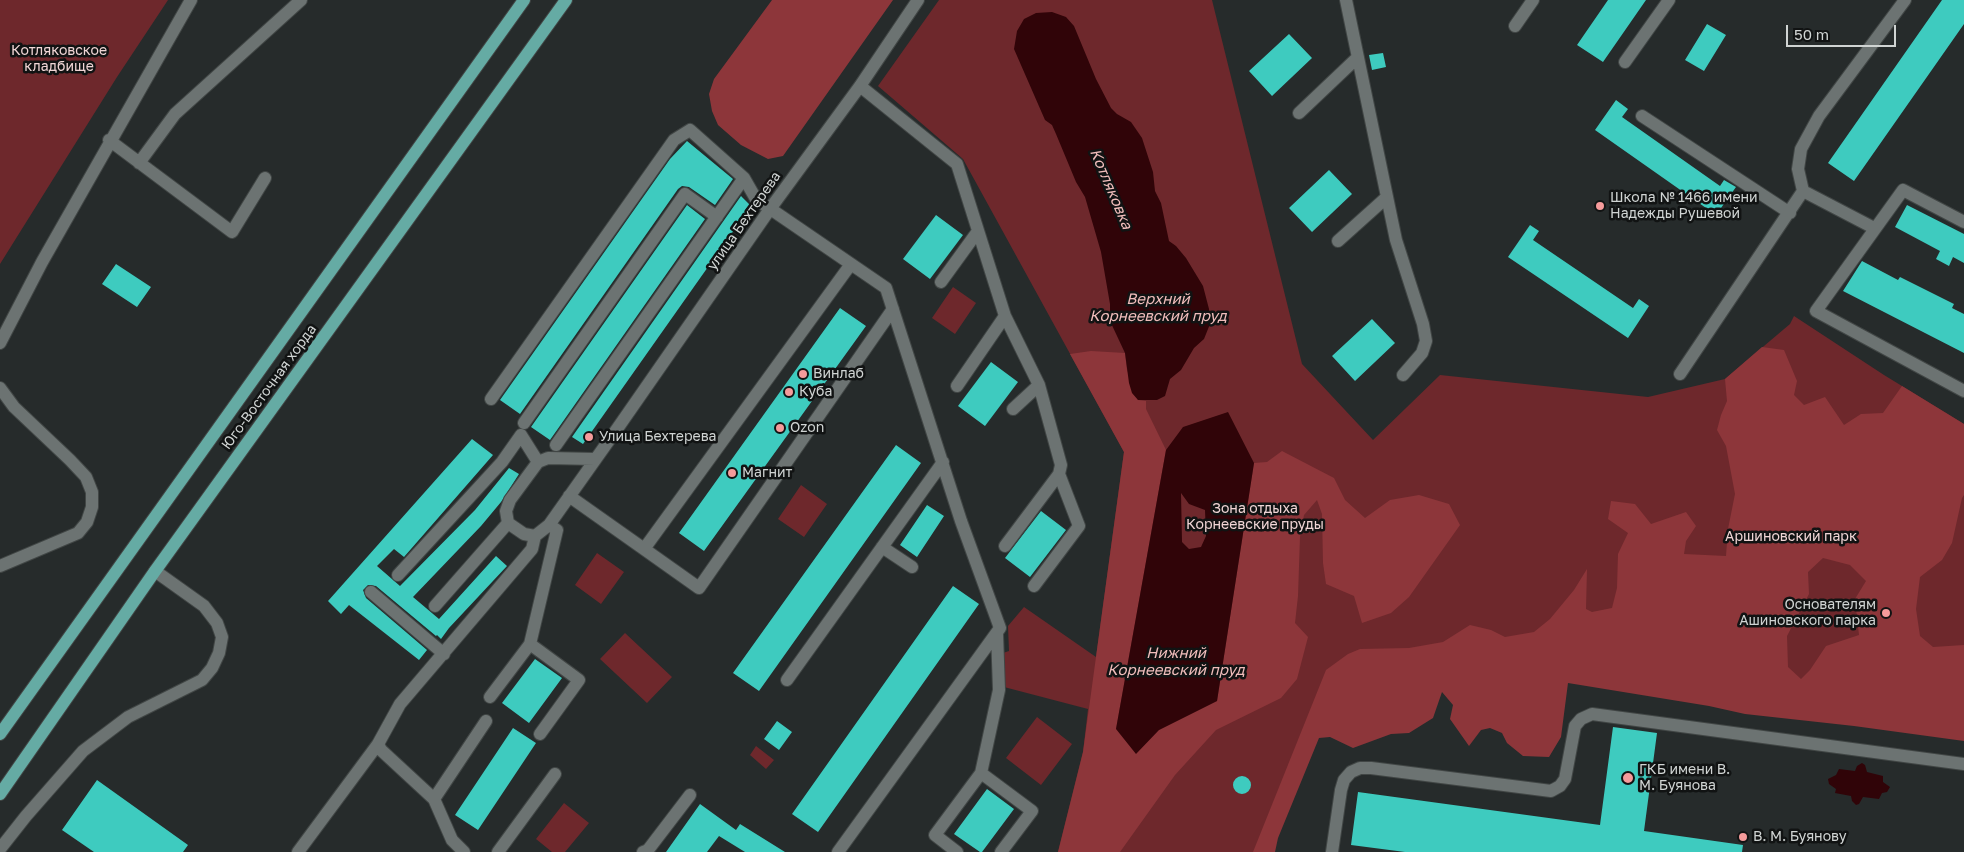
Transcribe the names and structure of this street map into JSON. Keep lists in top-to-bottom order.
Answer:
{
  "streets": {
    "main road": ["Юго-Восточная хорда"],
    "street": ["улица Бехтерева"]
  },
  "water": ["Котляковка", "Верхний Корнеевский пруд", "Нижний Корнеевский пруд"],
  "parks": ["Котляковское кладбище", "Зона отдыха Корнеевские пруды", "Аршиновский парк"],
  "places": [
    "Школа № 1466 имени Надежды Рушевой",
    "Винлаб",
    "Куба",
    "Ozon",
    "Улица Бехтерева",
    "Магнит",
    "Основателям Ашиновского парка",
    "ГКБ имени В. М. Буянова",
    "В. М. Буянову"
  ],
  "scale_bar": "50 m"
}
